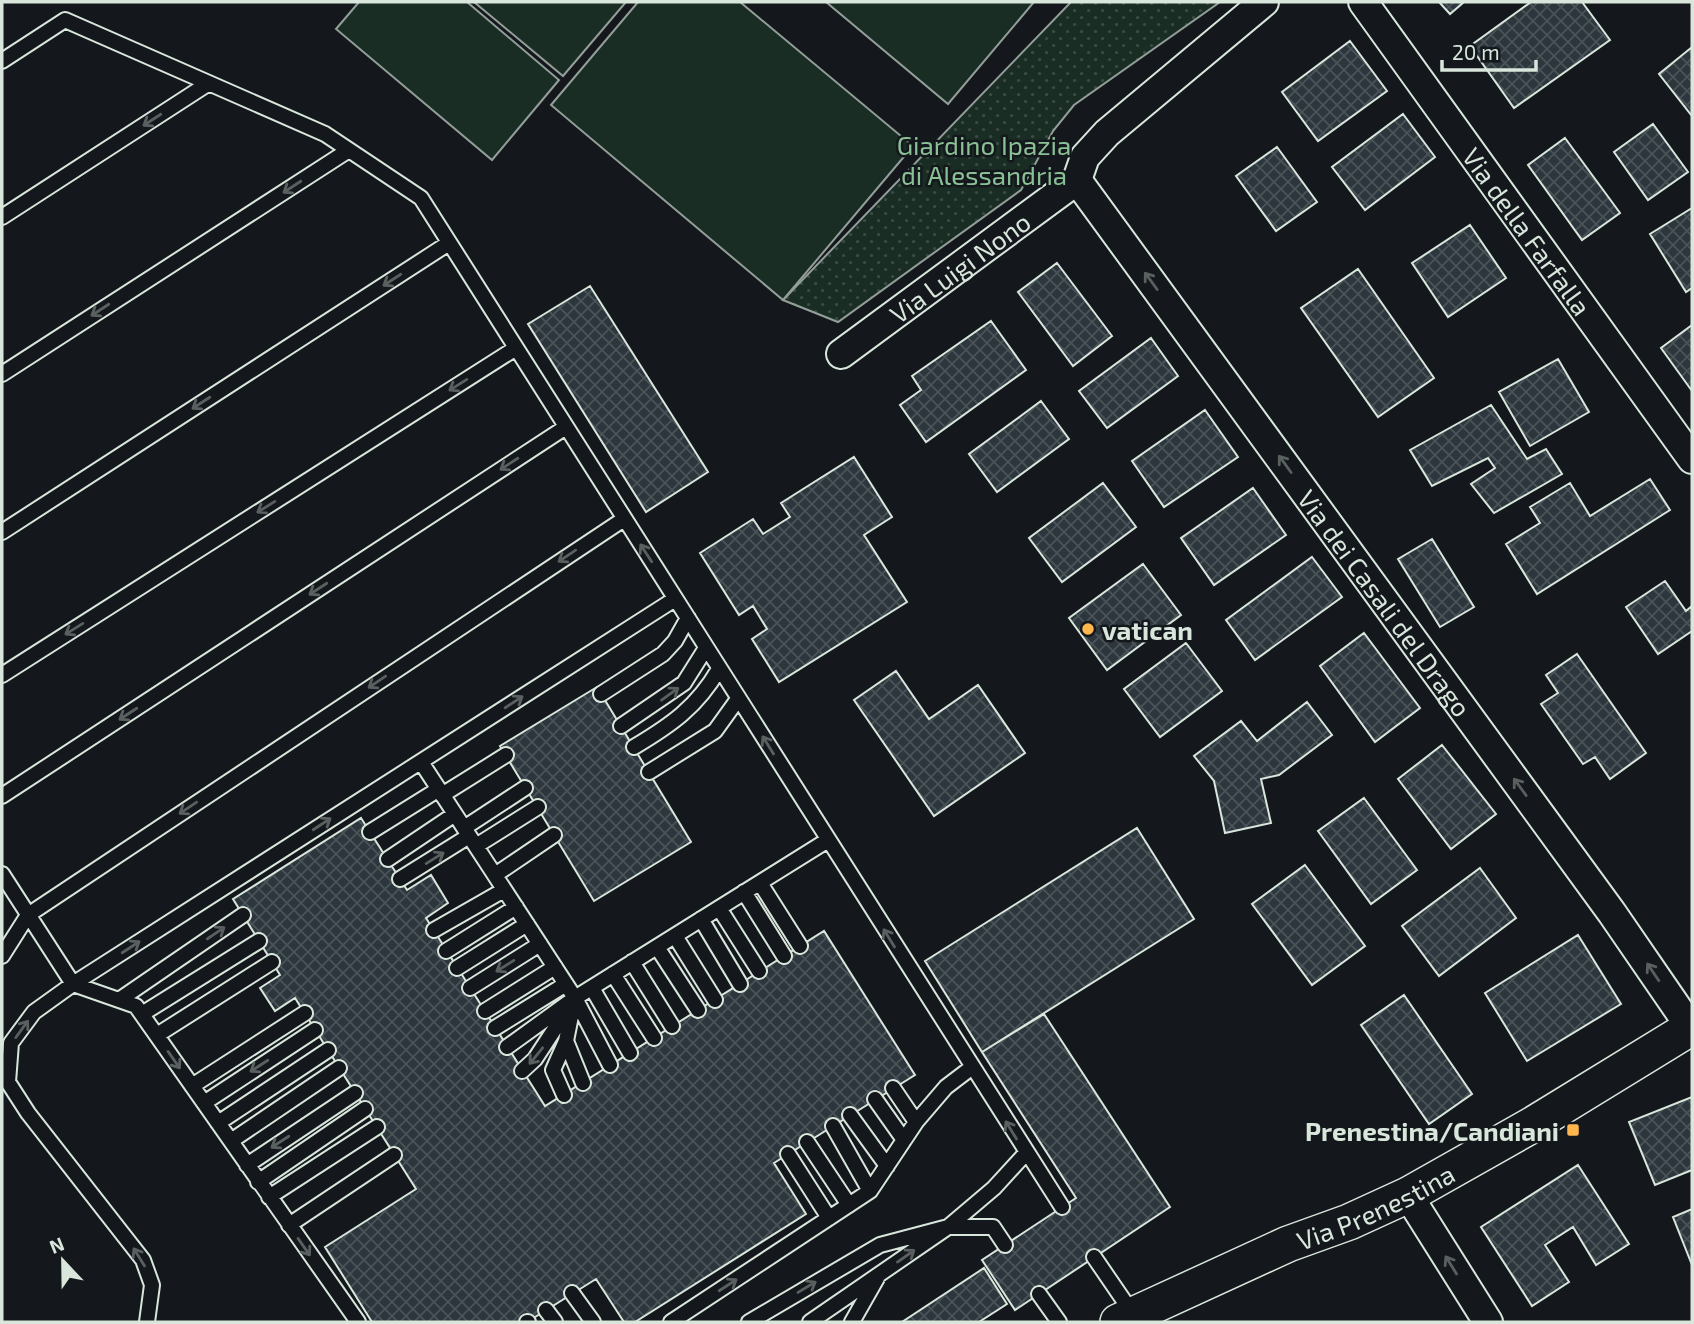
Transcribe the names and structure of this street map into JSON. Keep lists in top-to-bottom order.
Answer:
{
  "streets": {
    "street": [
      "Via della Farfalla",
      "Via Luigi Nono",
      "Via dei Casali del Drago",
      "Via Prenestina"
    ]
  },
  "crossings": [
    ["Via Luigi Nono", "Via dei Casali del Drago"],
    ["Via dei Casali del Drago", "Via Prenestina"]
  ],
  "one_way": ["Via dei Casali del Drago"],
  "parks": ["Giardino Ipazia di Alessandria"],
  "places": {
    "other": ["vatican"],
    "transit": ["Prenestina/Candiani"]
  },
  "scale_bar": "20 m",
  "north": "top"
}
